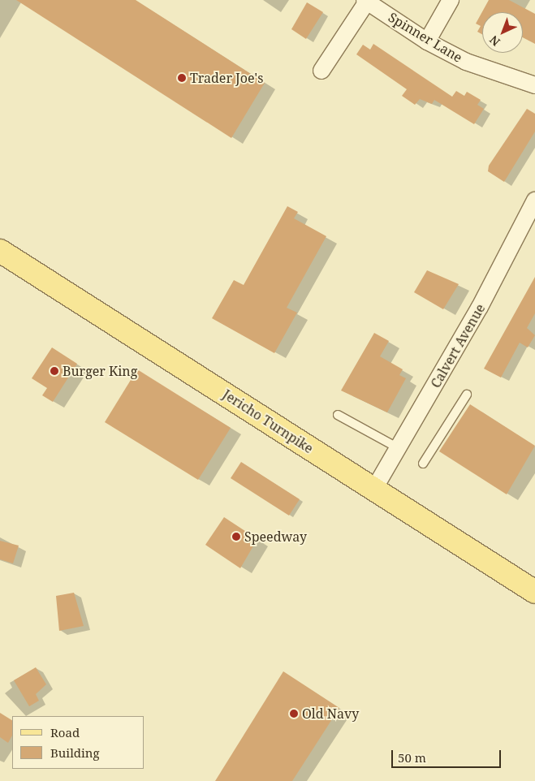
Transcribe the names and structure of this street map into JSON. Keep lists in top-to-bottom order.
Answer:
{
  "streets": {
    "main road": ["Jericho Turnpike"],
    "street": ["Spinner Lane", "Calvert Avenue"]
  },
  "crossings": [
    ["Calvert Avenue", "Jericho Turnpike"]
  ],
  "places": [
    "Trader Joe's",
    "Burger King",
    "Speedway",
    "Old Navy"
  ],
  "legend": ["Road", "Building"],
  "scale_bar": "50 m",
  "north": "bottom left"
}
